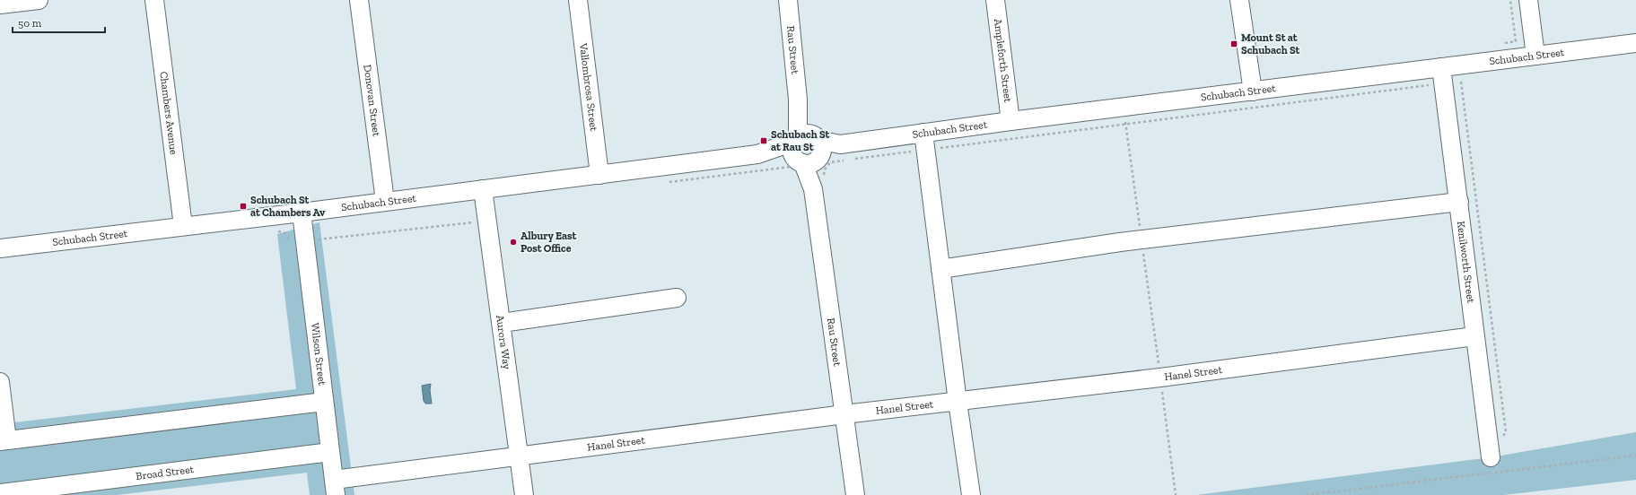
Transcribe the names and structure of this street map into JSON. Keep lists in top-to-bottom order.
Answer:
{
  "streets": {
    "street": [
      "Rau Street",
      "Schubach Street",
      "Ampleforth Street",
      "Vallombrosa Street",
      "Donovan Street",
      "Chambers Avenue",
      "Kenilworth Street",
      "Aurora Way",
      "Wilson Street",
      "Hanel Street",
      "Broad Street"
    ]
  },
  "crossings": [
    ["Rau Street", "Schubach Street"],
    ["Rau Street", "Hanel Street"],
    ["Schubach Street", "Ampleforth Street"],
    ["Schubach Street", "Vallombrosa Street"],
    ["Schubach Street", "Donovan Street"],
    ["Schubach Street", "Chambers Avenue"],
    ["Schubach Street", "Kenilworth Street"],
    ["Schubach Street", "Aurora Way"],
    ["Schubach Street", "Wilson Street"],
    ["Kenilworth Street", "Hanel Street"],
    ["Aurora Way", "Hanel Street"],
    ["Wilson Street", "Hanel Street"],
    ["Wilson Street", "Broad Street"]
  ],
  "places": {
    "transit": ["Mount St at Schubach St", "Schubach St at Rau St", "Schubach St at Chambers Av"],
    "other": ["Albury East Post Office"]
  },
  "scale_bar": "50 m"
}
